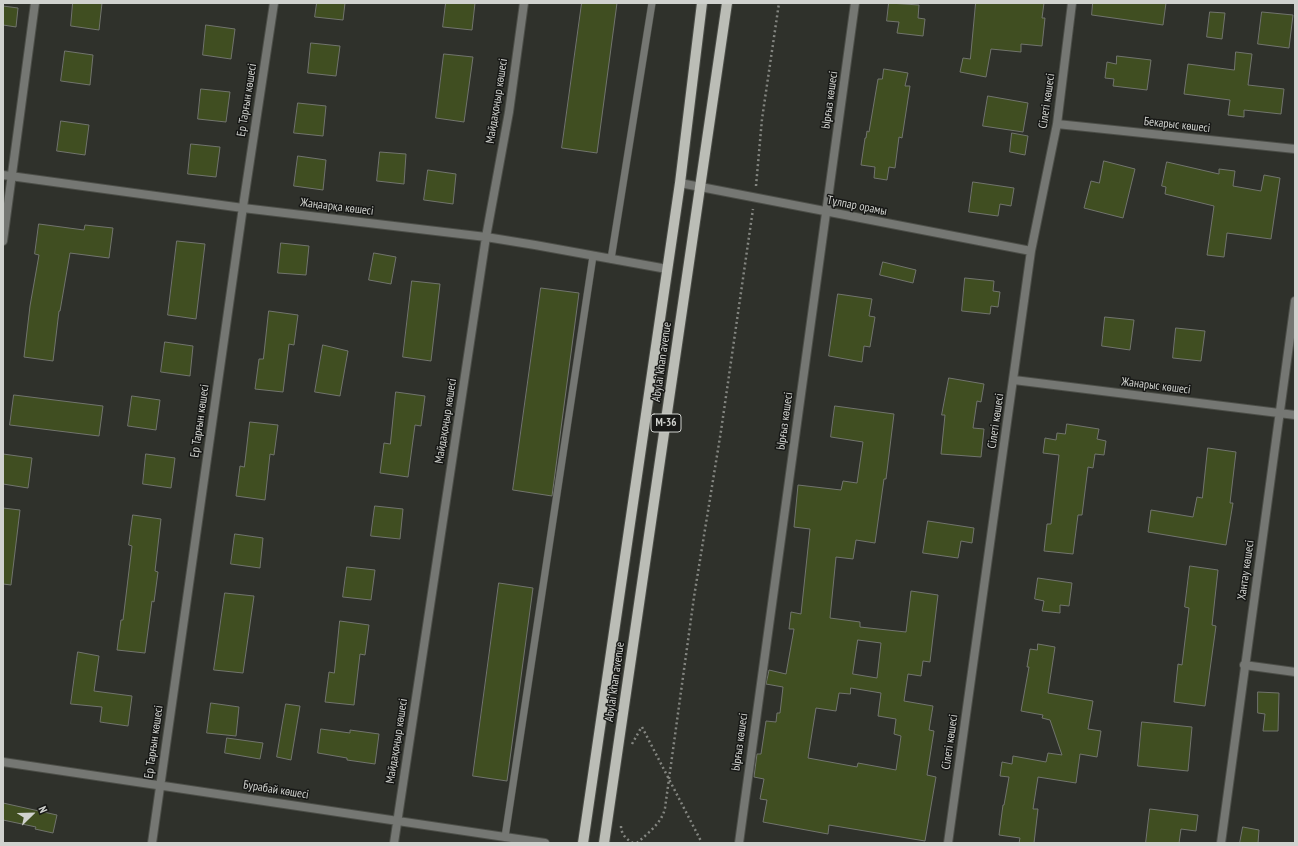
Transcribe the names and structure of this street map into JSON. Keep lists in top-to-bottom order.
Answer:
{
  "streets": {
    "main road": ["Abylai khan avenue", "M-36"],
    "street": [
      "Ер Тарғын көшесі",
      "Ырғыз көшесі",
      "Майдақоңыр көшесі",
      "Сілеті көшесі",
      "Бекарыс көшесі",
      "Тұлпар орамы",
      "Жаңаарқа көшесі",
      "Жанарыс көшесі",
      "Хантау көшесі",
      "Бурабай көшесі"
    ]
  },
  "crossings": [
    ["Ер Тарғын көшесі", "Жаңаарқа көшесі"],
    ["Ер Тарғын көшесі", "Бурабай көшесі"],
    ["Ырғыз көшесі", "Тұлпар орамы"],
    ["Майдақоңыр көшесі", "Жаңаарқа көшесі"],
    ["Майдақоңыр көшесі", "Бурабай көшесі"],
    ["Сілеті көшесі", "Бекарыс көшесі"],
    ["Сілеті көшесі", "Тұлпар орамы"],
    ["Сілеті көшесі", "Жанарыс көшесі"],
    ["Тұлпар орамы", "Abylai khan avenue"],
    ["Жаңаарқа көшесі", "Abylai khan avenue"],
    ["Жанарыс көшесі", "Хантау көшесі"]
  ],
  "north": "top right"
}
